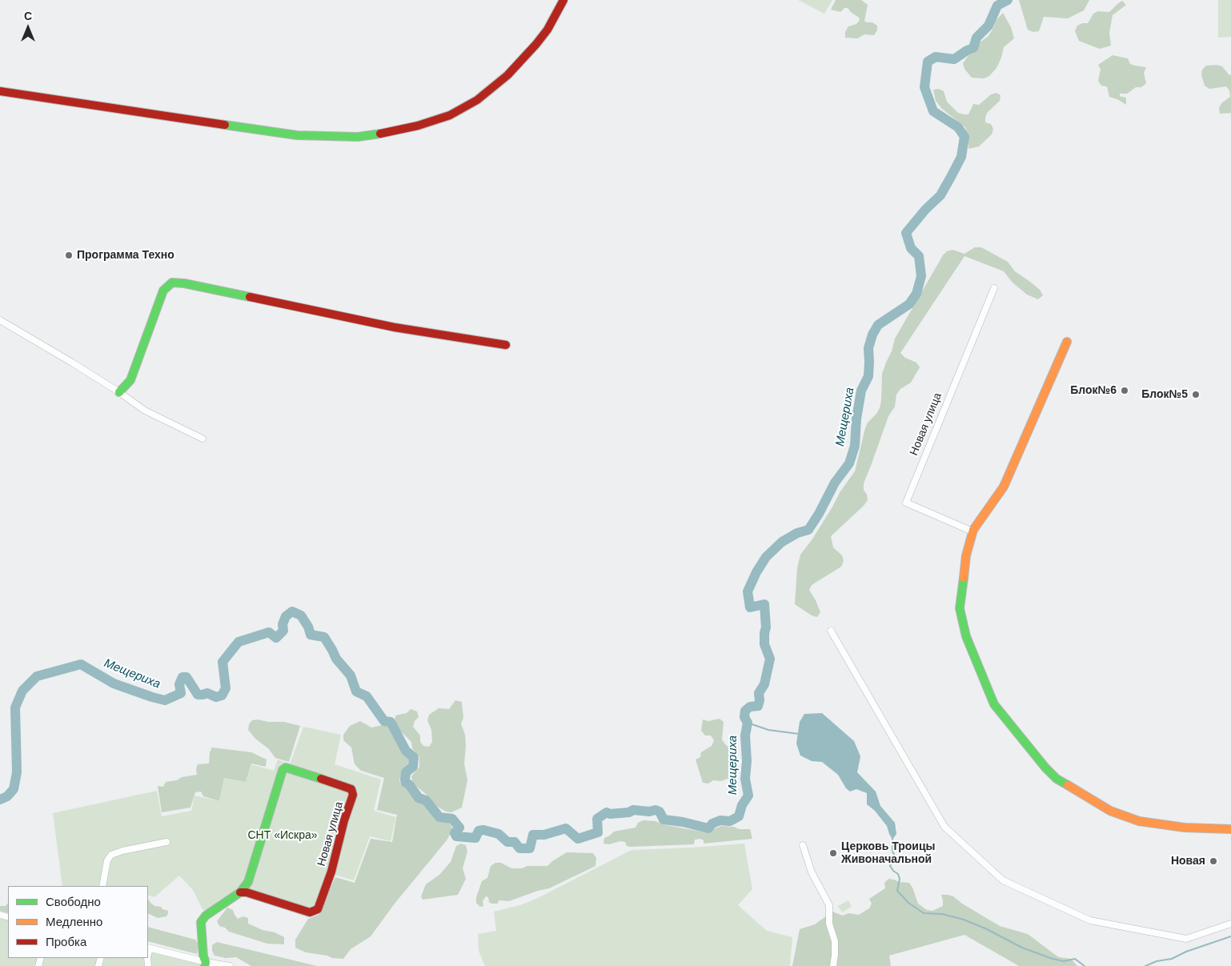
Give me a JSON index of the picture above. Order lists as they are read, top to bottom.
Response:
{
  "streets": {
    "street": ["Новая улица"]
  },
  "water": ["Мещериха"],
  "parks": ["СНТ «Искра»"],
  "places": [
    "Программа Техно",
    "Блок№6",
    "Блок№5",
    "Церковь Троицы Живоначальной",
    "Новая"
  ],
  "legend": ["Свободно", "Медленно", "Пробка"],
  "north": "top"
}
